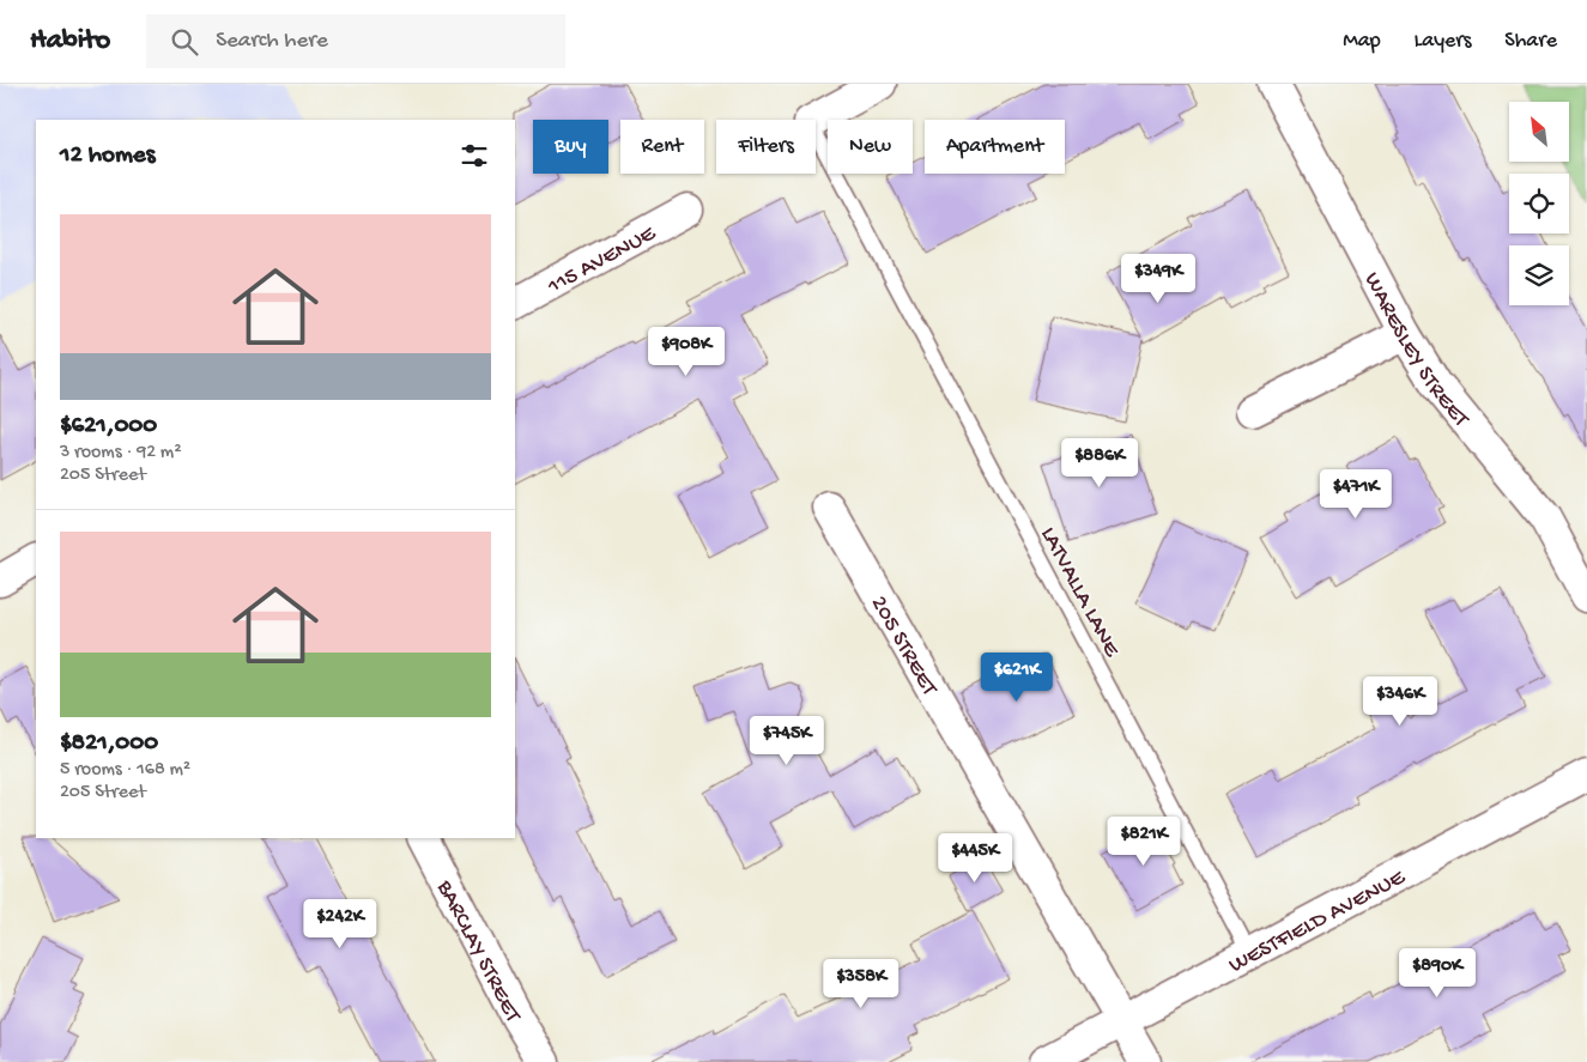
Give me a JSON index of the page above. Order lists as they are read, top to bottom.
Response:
{
  "streets": {
    "street": [
      "115 AVENUE",
      "WARESLEY STREET",
      "205 STREET",
      "WESTFIELD AVENUE",
      "BARCLAY STREET"
    ],
    "lane": ["LATVALLA LANE"]
  },
  "crossings": [
    ["LATVALLA LANE", "WESTFIELD AVENUE"],
    ["205 STREET", "WESTFIELD AVENUE"]
  ],
  "north": "top left",
  "page": {
    "header": "Habito",
    "search": "Search here",
    "nav": ["Map", "Layers", "Share"],
    "chip": [
      "Buy",
      "Rent",
      "Filters",
      "New",
      "Apartment"
    ],
    "heading": "12 homes",
    "list": [
      {
        "name": "$621,000",
        "note": "3 rooms · 92 m² · 205 Street"
      },
      {
        "name": "$821,000",
        "note": "5 rooms · 168 m² · 205 Street"
      }
    ],
    "price": [
      "$349K",
      "$908K",
      "$886K",
      "$471K",
      "$621K",
      "$346K",
      "$745K",
      "$821K",
      "$445K",
      "$242K",
      "$890K",
      "$358K"
    ]
  }
}
